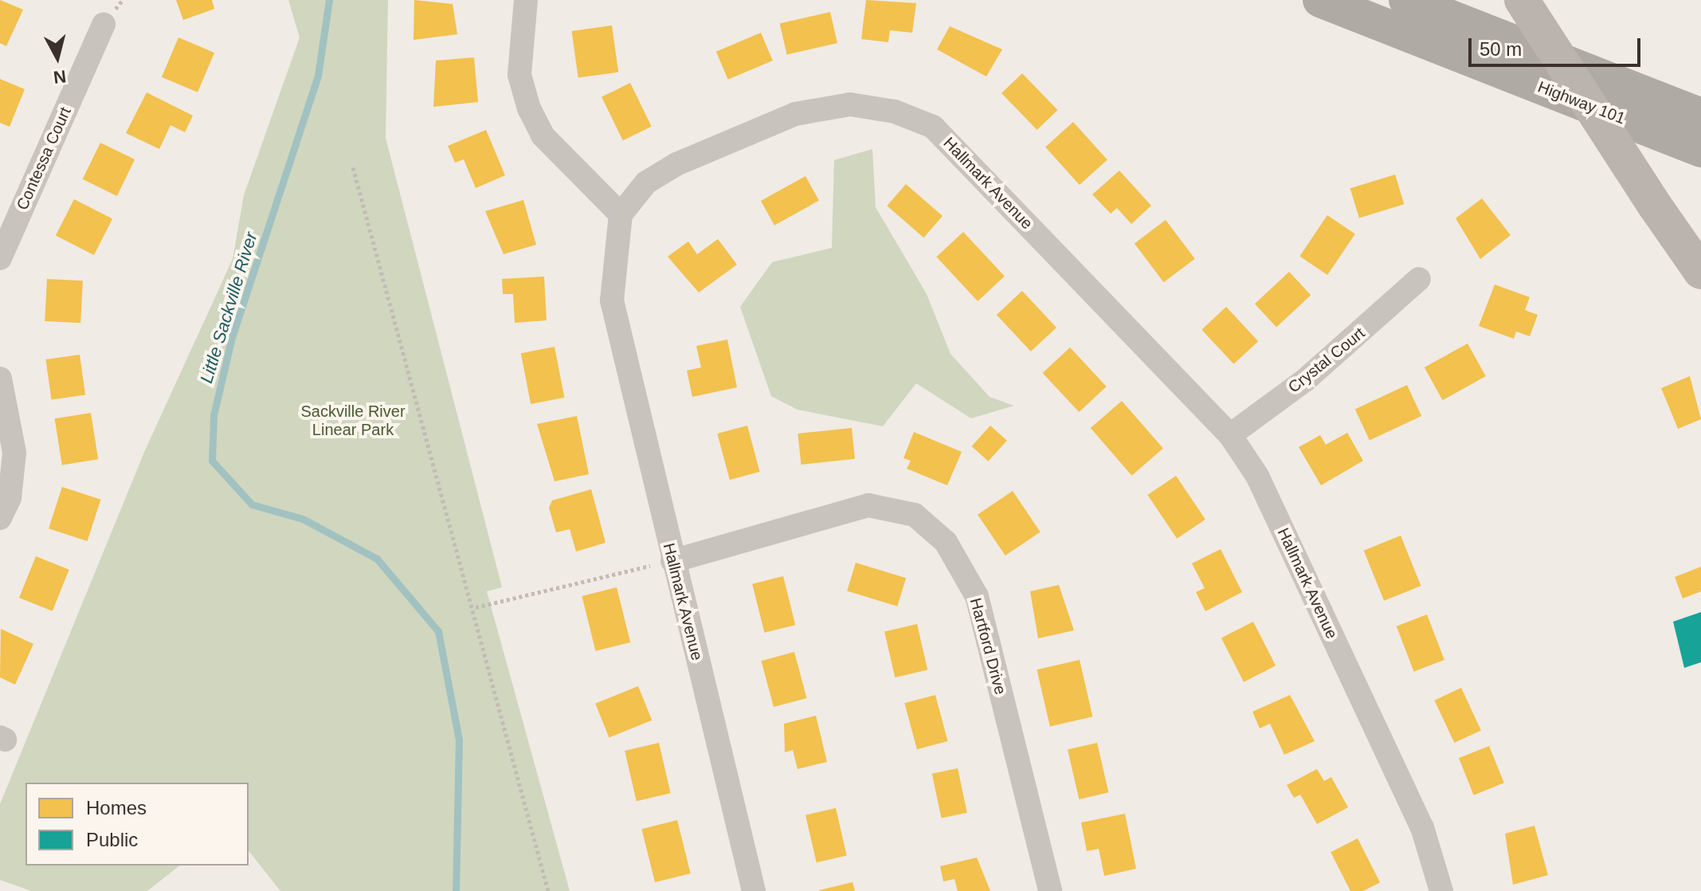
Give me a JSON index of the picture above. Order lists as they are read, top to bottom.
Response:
{
  "streets": {
    "highway": ["Highway 101"],
    "street": [
      "Contessa Court",
      "Hallmark Avenue",
      "Crystal Court",
      "Hartford Drive"
    ]
  },
  "crossings": [
    ["Hallmark Avenue", "Crystal Court"],
    ["Hallmark Avenue", "Hartford Drive"]
  ],
  "water": ["Little Sackville River"],
  "parks": ["Sackville River Linear Park"],
  "legend": ["Homes", "Public"],
  "scale_bar": "50 m",
  "north": "bottom"
}
